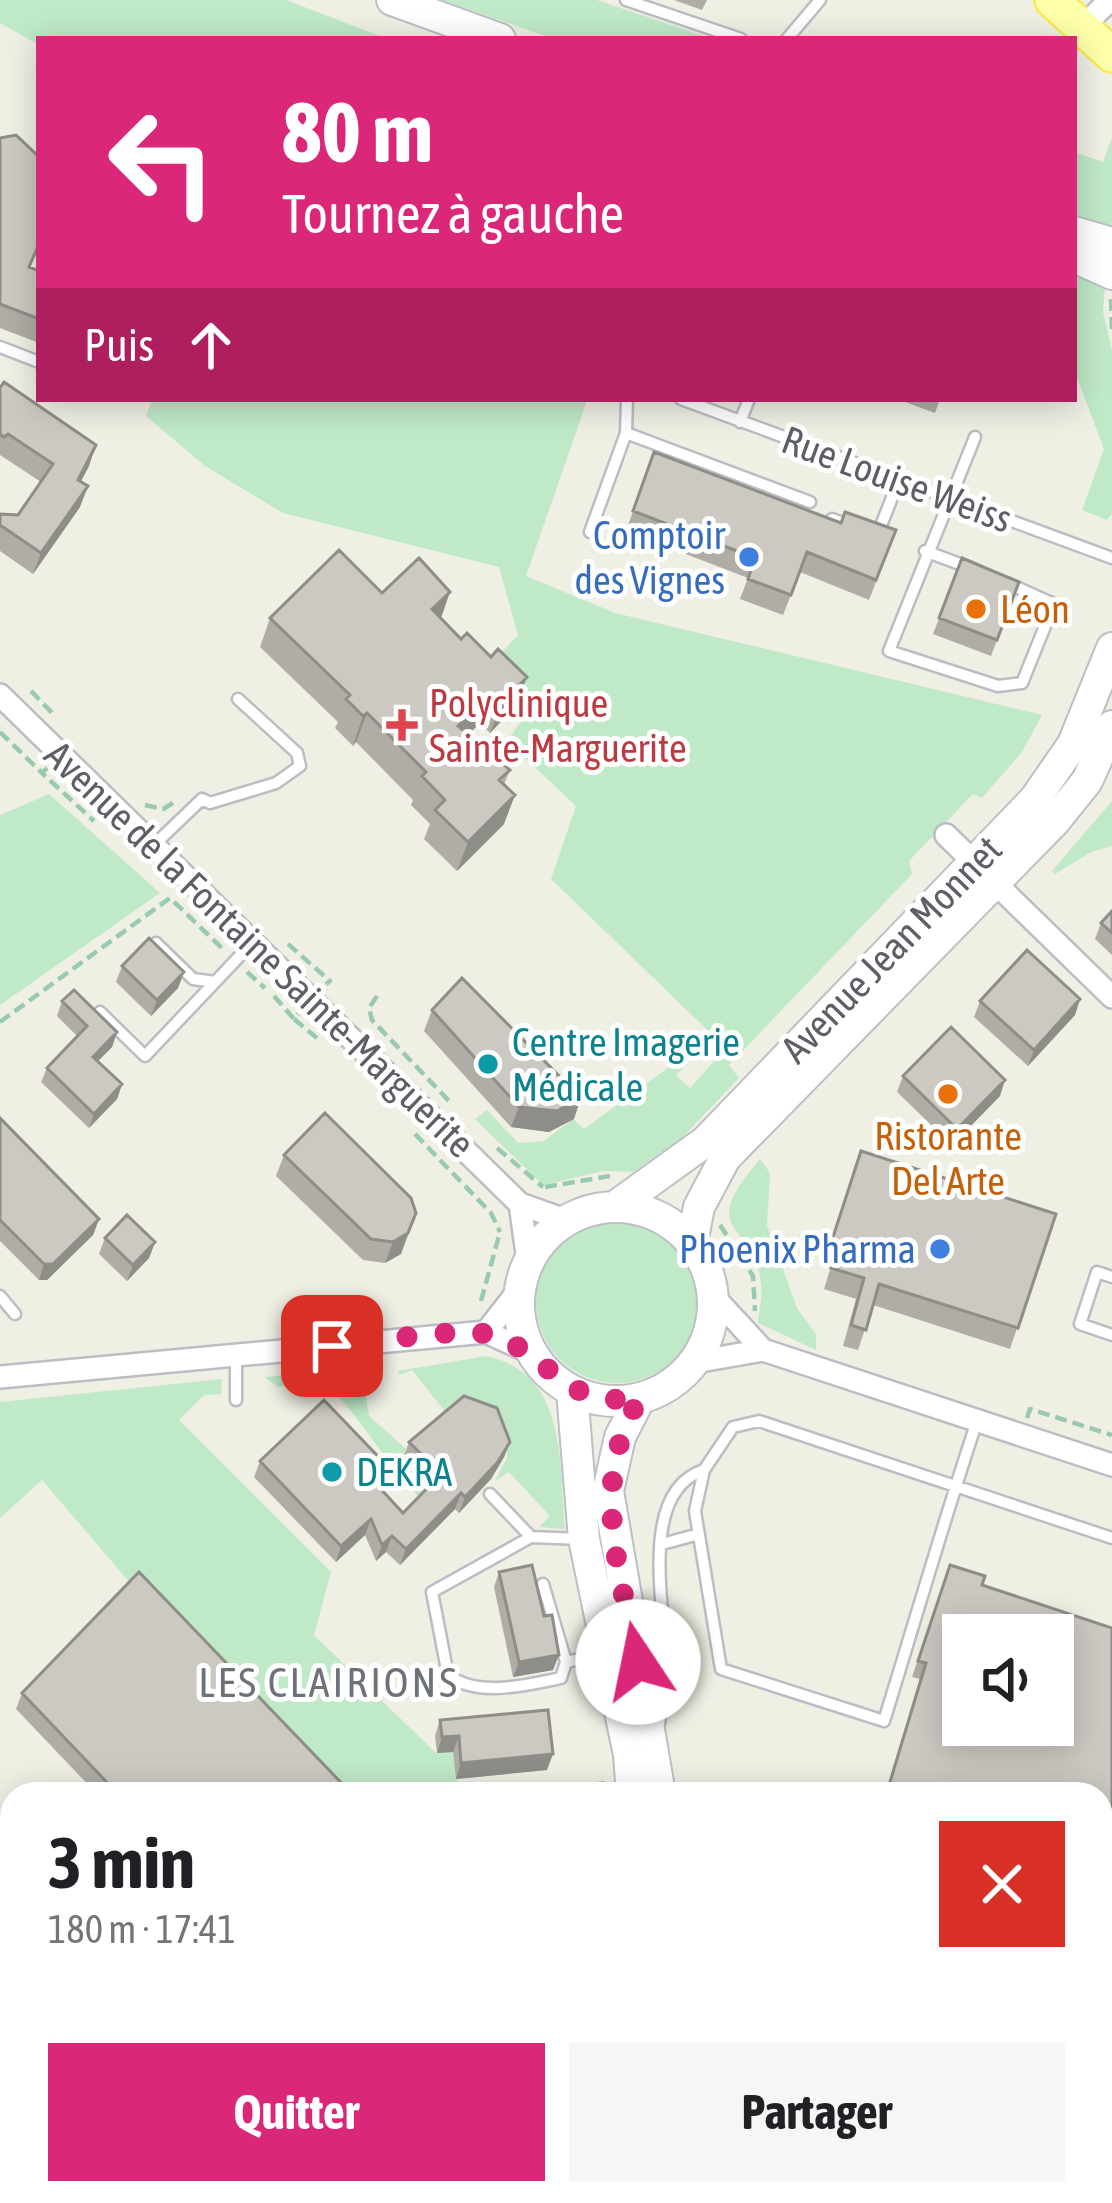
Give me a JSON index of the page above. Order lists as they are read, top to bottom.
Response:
{
  "streets": {
    "street": ["Avenue de la Fontaine Sainte-Marguerite", "Avenue Jean Monnet"],
    "lane": ["Rue Louise Weiss"]
  },
  "crossings": [
    ["Avenue de la Fontaine Sainte-Marguerite", "Avenue Jean Monnet"]
  ],
  "districts": ["LES CLAIRIONS"],
  "places": {
    "other": [
      "Comptoir des Vignes",
      "Léon",
      "Centre Imagerie Médicale",
      "Ristorante Del Arte",
      "Phoenix Pharma",
      "DEKRA"
    ],
    "health": ["Polyclinique Sainte-Marguerite"]
  },
  "page": {
    "turn": ["80 m", "Tournez à gauche"],
    "then": "Puis",
    "heading": ["3 min", "180 m · 17:41"],
    "buttons": ["Quitter", "Partager"]
  }
}
